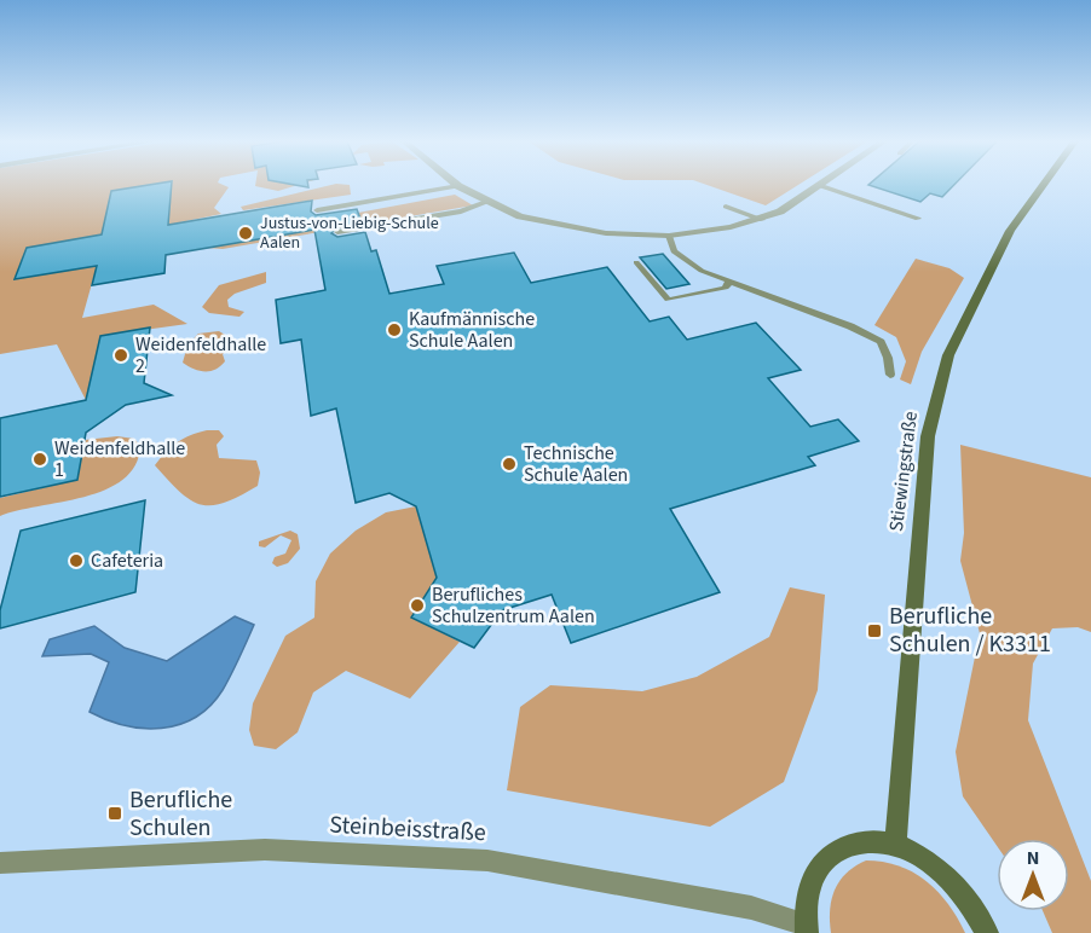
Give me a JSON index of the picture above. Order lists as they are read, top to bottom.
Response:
{
  "streets": {
    "main road": ["Stiewingstraße"],
    "street": ["Steinbeisstraße"]
  },
  "places": {
    "other": [
      "Justus-von-Liebig-Schule Aalen",
      "Kaufmännische Schule Aalen",
      "Weidenfeldhalle 2",
      "Weidenfeldhalle 1",
      "Technische Schule Aalen",
      "Cafeteria",
      "Berufliches Schulzentrum Aalen"
    ],
    "transit": ["Berufliche Schulen / K3311", "Berufliche Schulen"]
  },
  "north": "top"
}
